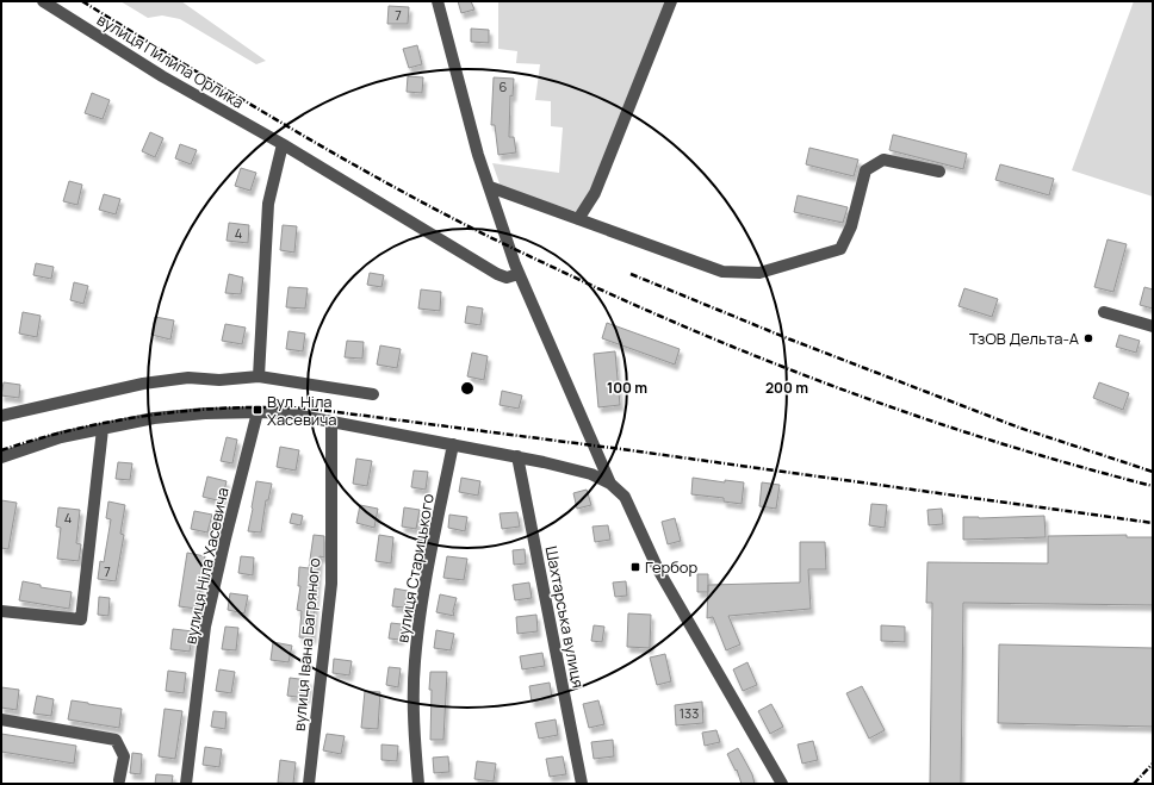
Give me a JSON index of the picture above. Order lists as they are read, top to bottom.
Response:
{
  "streets": {
    "street": [
      "вулиця Пилипа Орлика",
      "вулиця Ніла Хасевича",
      "вулиця Старицького",
      "Шахтарська вулиця",
      "вулиця Івана Багряного"
    ]
  },
  "places": {
    "other": ["ТзОВ Дельта-А"],
    "transit": ["Вул. Ніла Хасевича", "Гербор"]
  },
  "house_numbers": [
    "7",
    "6",
    "4",
    "4",
    "7",
    "133"
  ],
  "rings": ["100 m", "200 m"]
}
